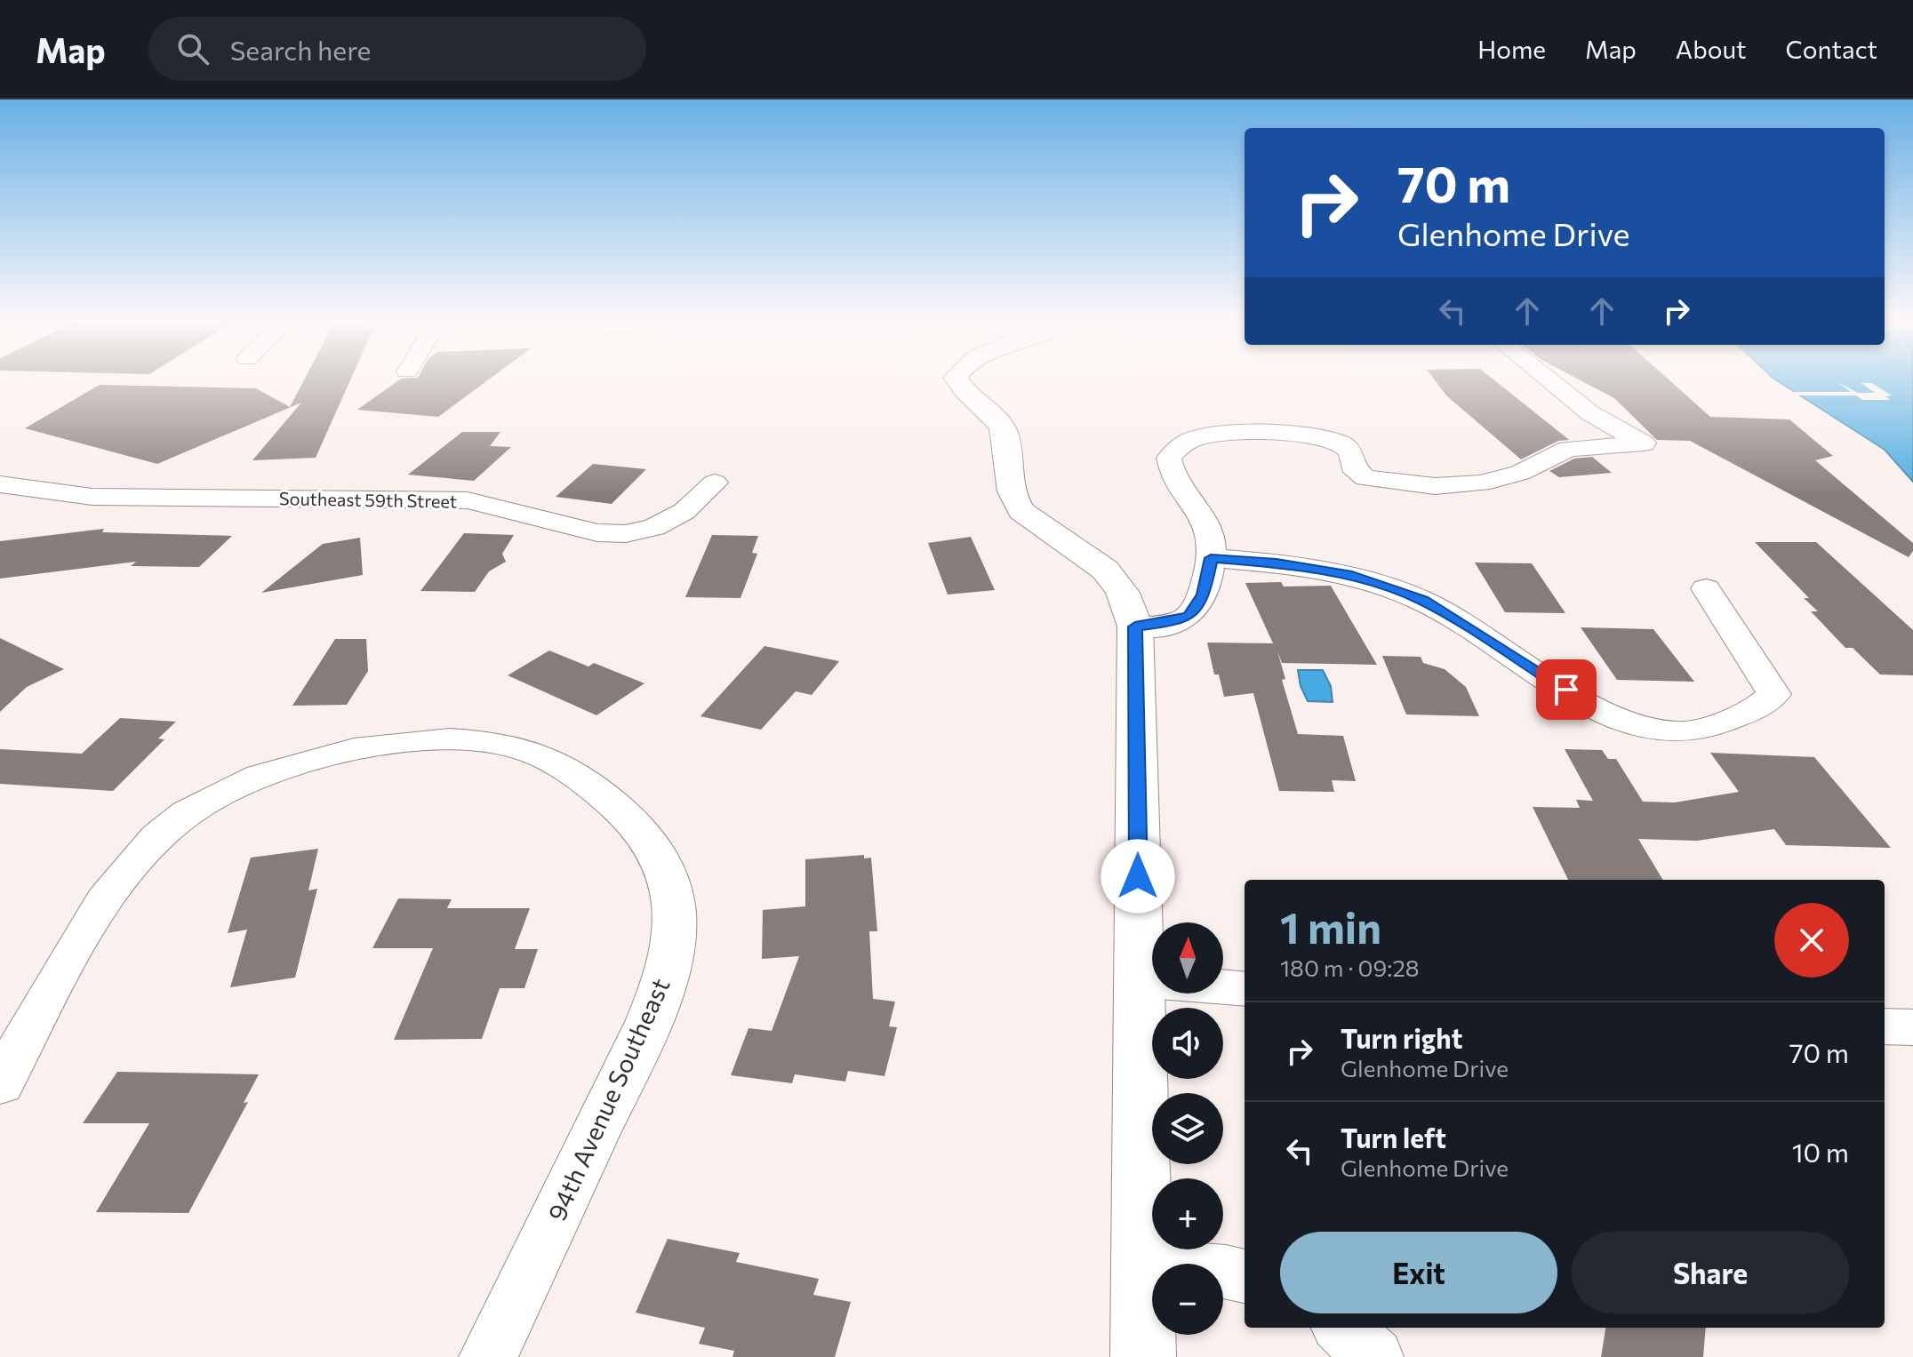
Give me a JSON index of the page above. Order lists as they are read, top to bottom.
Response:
{
  "streets": {
    "street": ["Southeast 59th Street", "94th Avenue Southeast"]
  },
  "north": "top",
  "page": {
    "header": "Map",
    "search": "Search here",
    "nav": [
      "Home",
      "Map",
      "About",
      "Contact"
    ],
    "turn": ["70 m", "Glenhome Drive"],
    "heading": ["1 min", "180 m · 09:28"],
    "map_buttons": ["+", "−"],
    "list": [
      {
        "name": "Turn right",
        "note": "Glenhome Drive",
        "value": "70 m"
      },
      {
        "name": "Turn left",
        "note": "Glenhome Drive",
        "value": "10 m"
      }
    ],
    "buttons": ["Exit", "Share"]
  }
}
